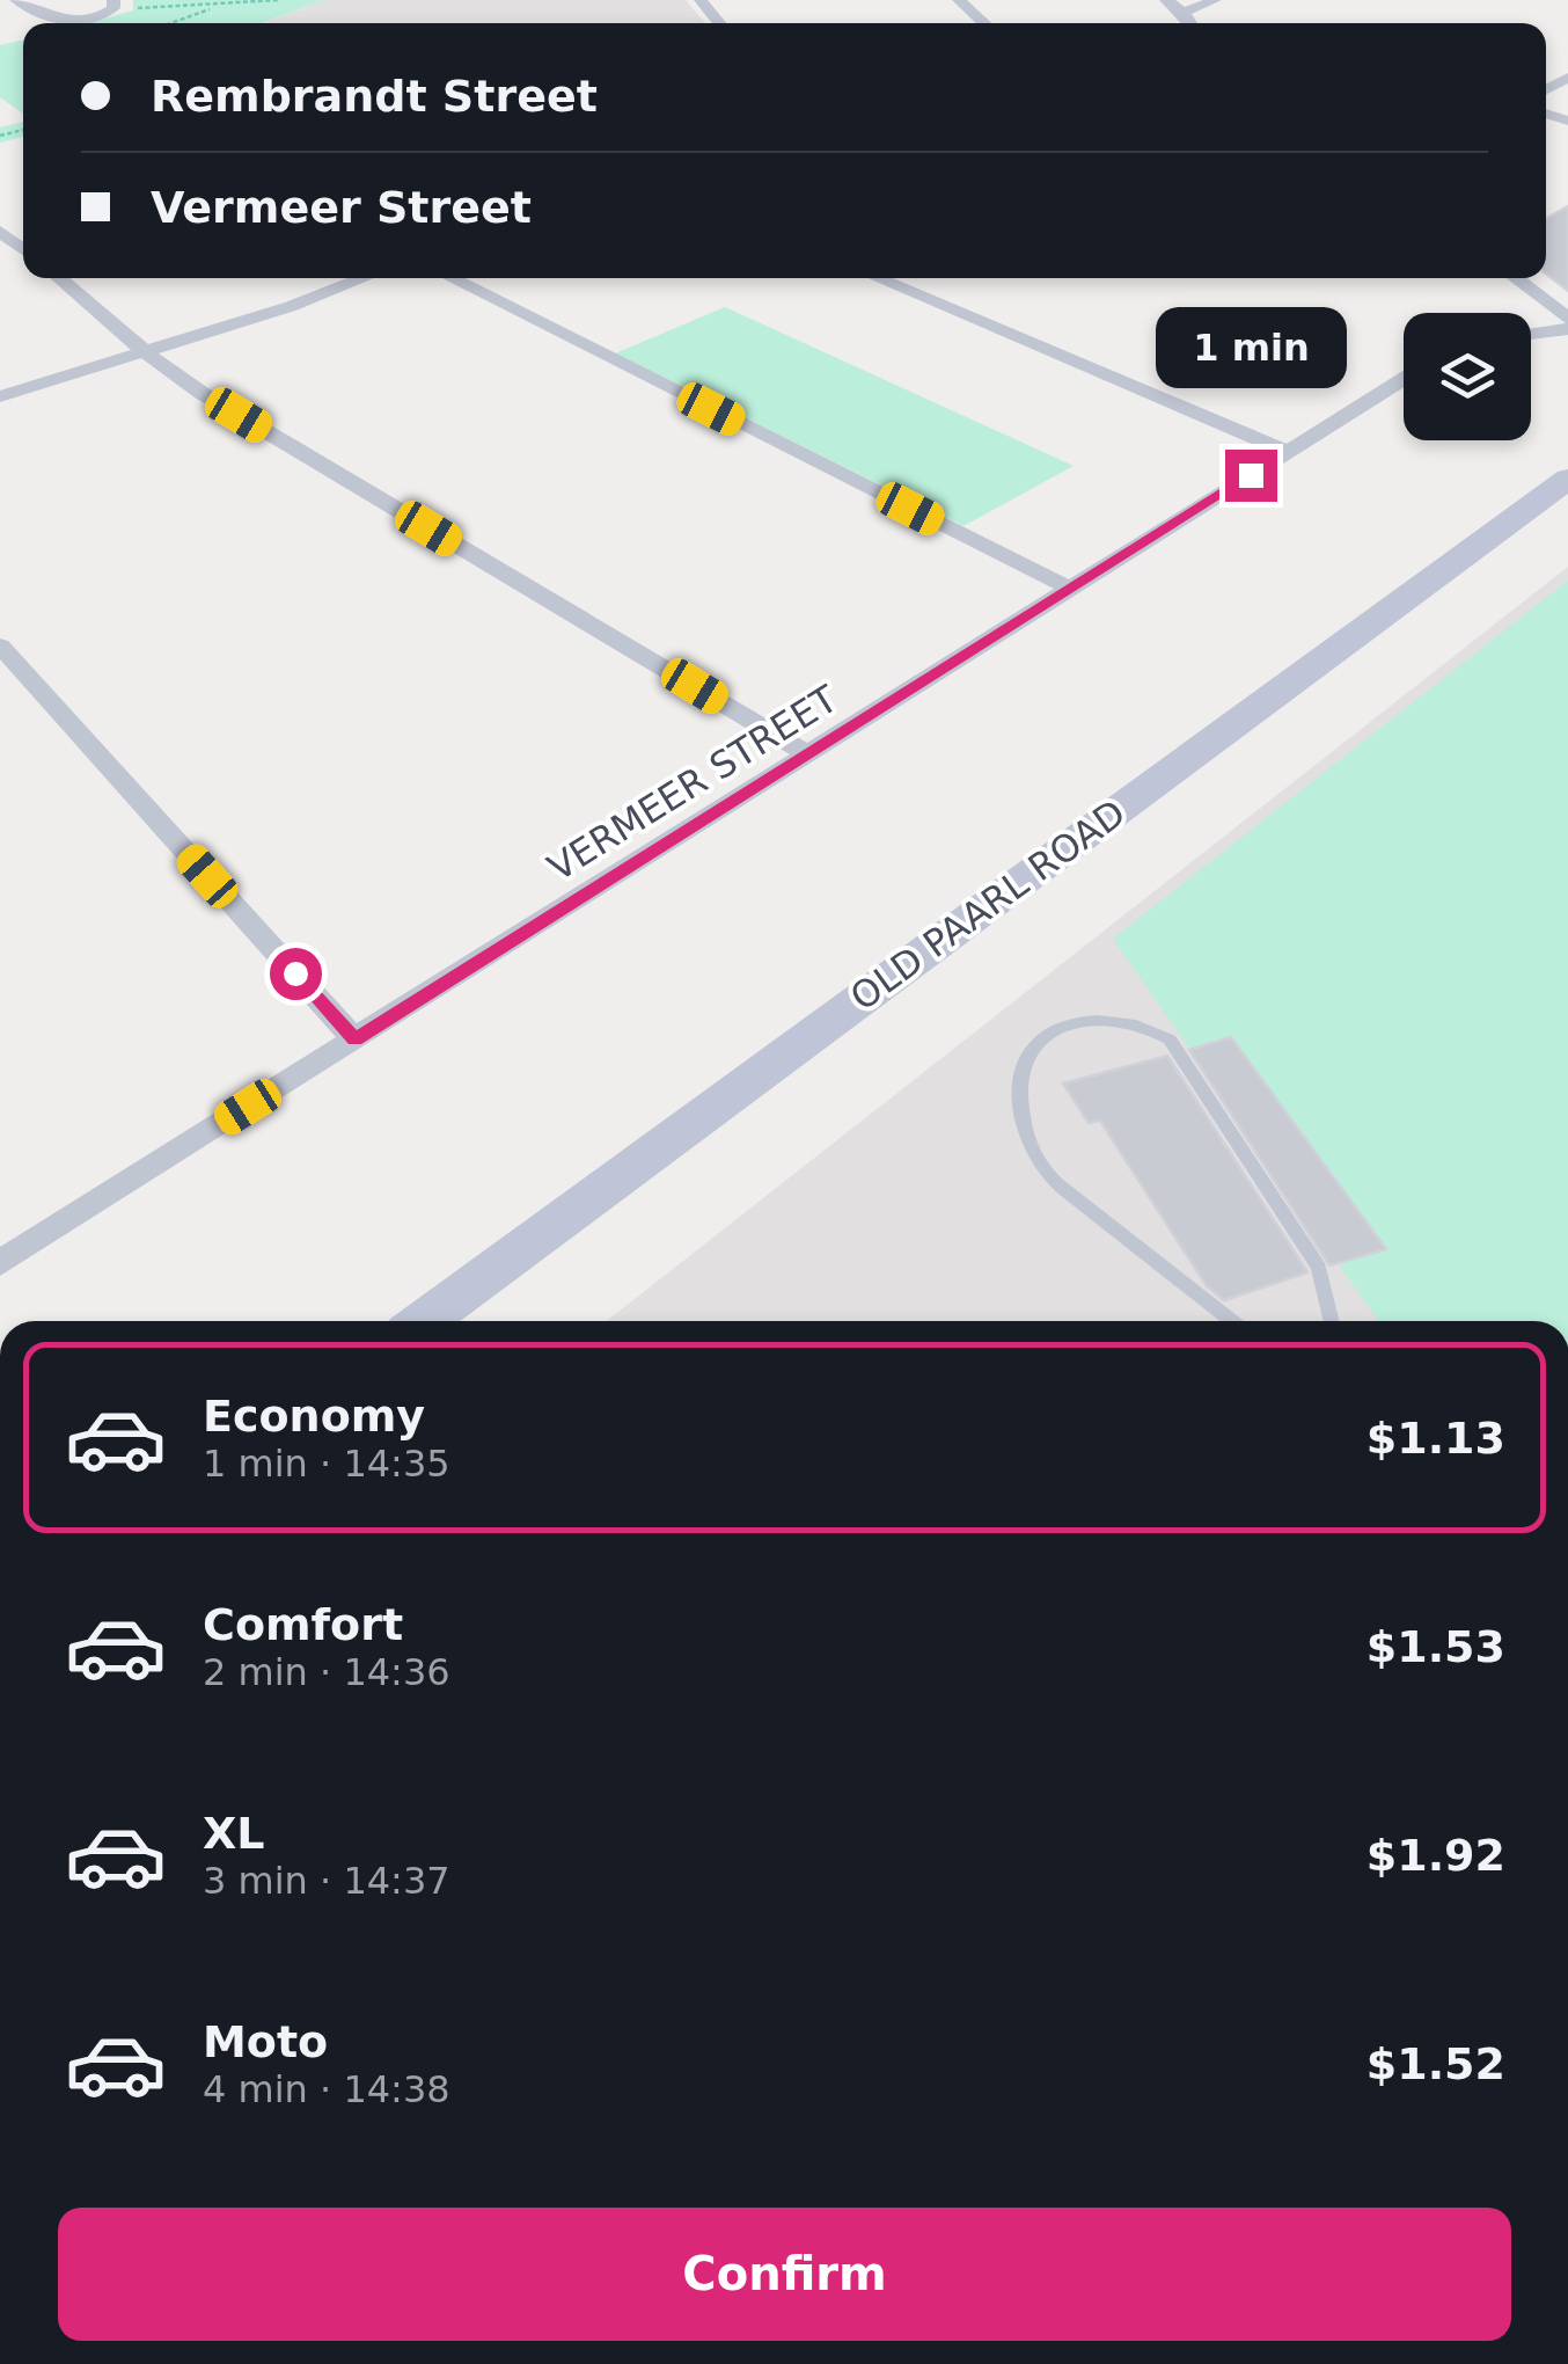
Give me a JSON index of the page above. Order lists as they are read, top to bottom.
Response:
{
  "streets": {
    "main road": ["OLD PAARL ROAD"],
    "street": ["VERMEER STREET"]
  },
  "page": {
    "banner": ["Rembrandt Street", "Vermeer Street"],
    "bubble": "1 min",
    "list": [
      {
        "name": "Economy",
        "note": "1 min · 14:35",
        "value": "$1.13"
      },
      {
        "name": "Comfort",
        "note": "2 min · 14:36",
        "value": "$1.53"
      },
      {
        "name": "XL",
        "note": "3 min · 14:37",
        "value": "$1.92"
      },
      {
        "name": "Moto",
        "note": "4 min · 14:38",
        "value": "$1.52"
      }
    ],
    "buttons": "Confirm"
  }
}
